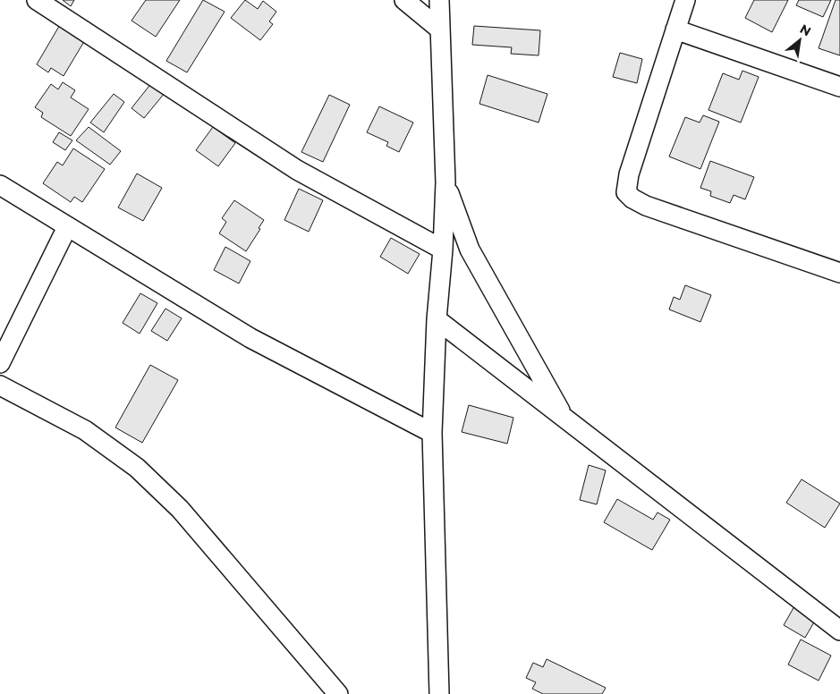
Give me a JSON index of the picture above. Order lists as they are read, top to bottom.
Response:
{
  "north": "top right"
}
